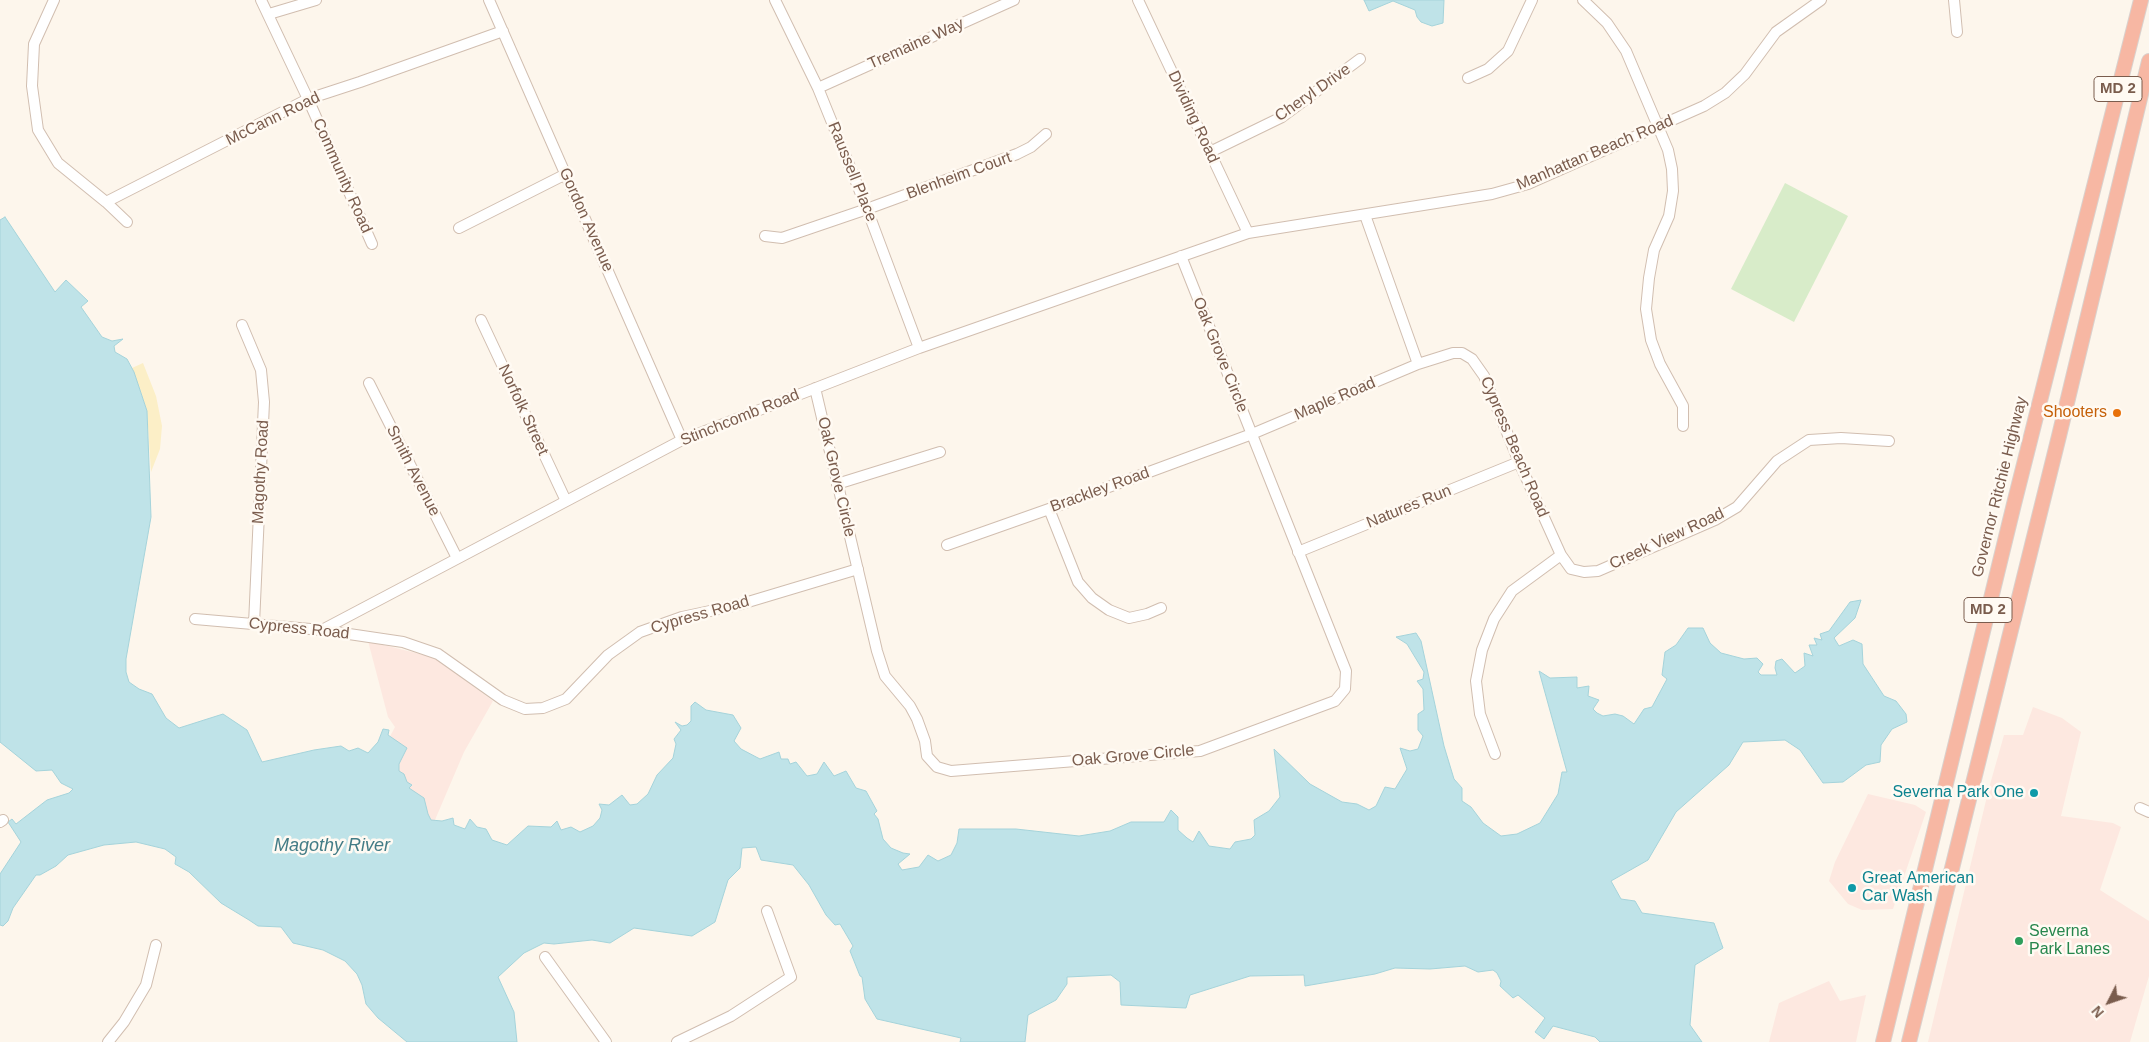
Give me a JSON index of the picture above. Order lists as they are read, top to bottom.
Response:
{
  "streets": {
    "highway": ["MD 2", "Governor Ritchie Highway"],
    "street": [
      "Tremaine Way",
      "Cheryl Drive",
      "Dividing Road",
      "McCann Road",
      "Manhattan Beach Road",
      "Raussell Place",
      "Community Road",
      "Blenheim Court",
      "Gordon Avenue",
      "Oak Grove Circle",
      "Maple Road",
      "Norfolk Street",
      "Stinchcomb Road",
      "Cypress Beach Road",
      "Smith Avenue",
      "Magothy Road",
      "Brackley Road",
      "Natures Run",
      "Creek View Road",
      "Cypress Road"
    ]
  },
  "crossings": [
    ["Tremaine Way", "Raussell Place"],
    ["Cheryl Drive", "Dividing Road"],
    ["Dividing Road", "Manhattan Beach Road"],
    ["McCann Road", "Community Road"],
    ["McCann Road", "Gordon Avenue"],
    ["Manhattan Beach Road", "Oak Grove Circle"],
    ["Manhattan Beach Road", "Stinchcomb Road"],
    ["Raussell Place", "Blenheim Court"],
    ["Raussell Place", "Stinchcomb Road"],
    ["Gordon Avenue", "Stinchcomb Road"],
    ["Oak Grove Circle", "Maple Road"],
    ["Oak Grove Circle", "Stinchcomb Road"],
    ["Oak Grove Circle", "Brackley Road"],
    ["Oak Grove Circle", "Natures Run"],
    ["Oak Grove Circle", "Cypress Road"],
    ["Maple Road", "Cypress Beach Road"],
    ["Maple Road", "Brackley Road"],
    ["Norfolk Street", "Stinchcomb Road"],
    ["Stinchcomb Road", "Smith Avenue"],
    ["Stinchcomb Road", "Cypress Road"],
    ["Cypress Beach Road", "Natures Run"],
    ["Cypress Beach Road", "Creek View Road"],
    ["Magothy Road", "Cypress Road"]
  ],
  "water": ["Magothy River"],
  "places": [
    "Shooters",
    "Severna Park One",
    "Great American Car Wash",
    "Severna Park Lanes"
  ],
  "north": "bottom left"
}
